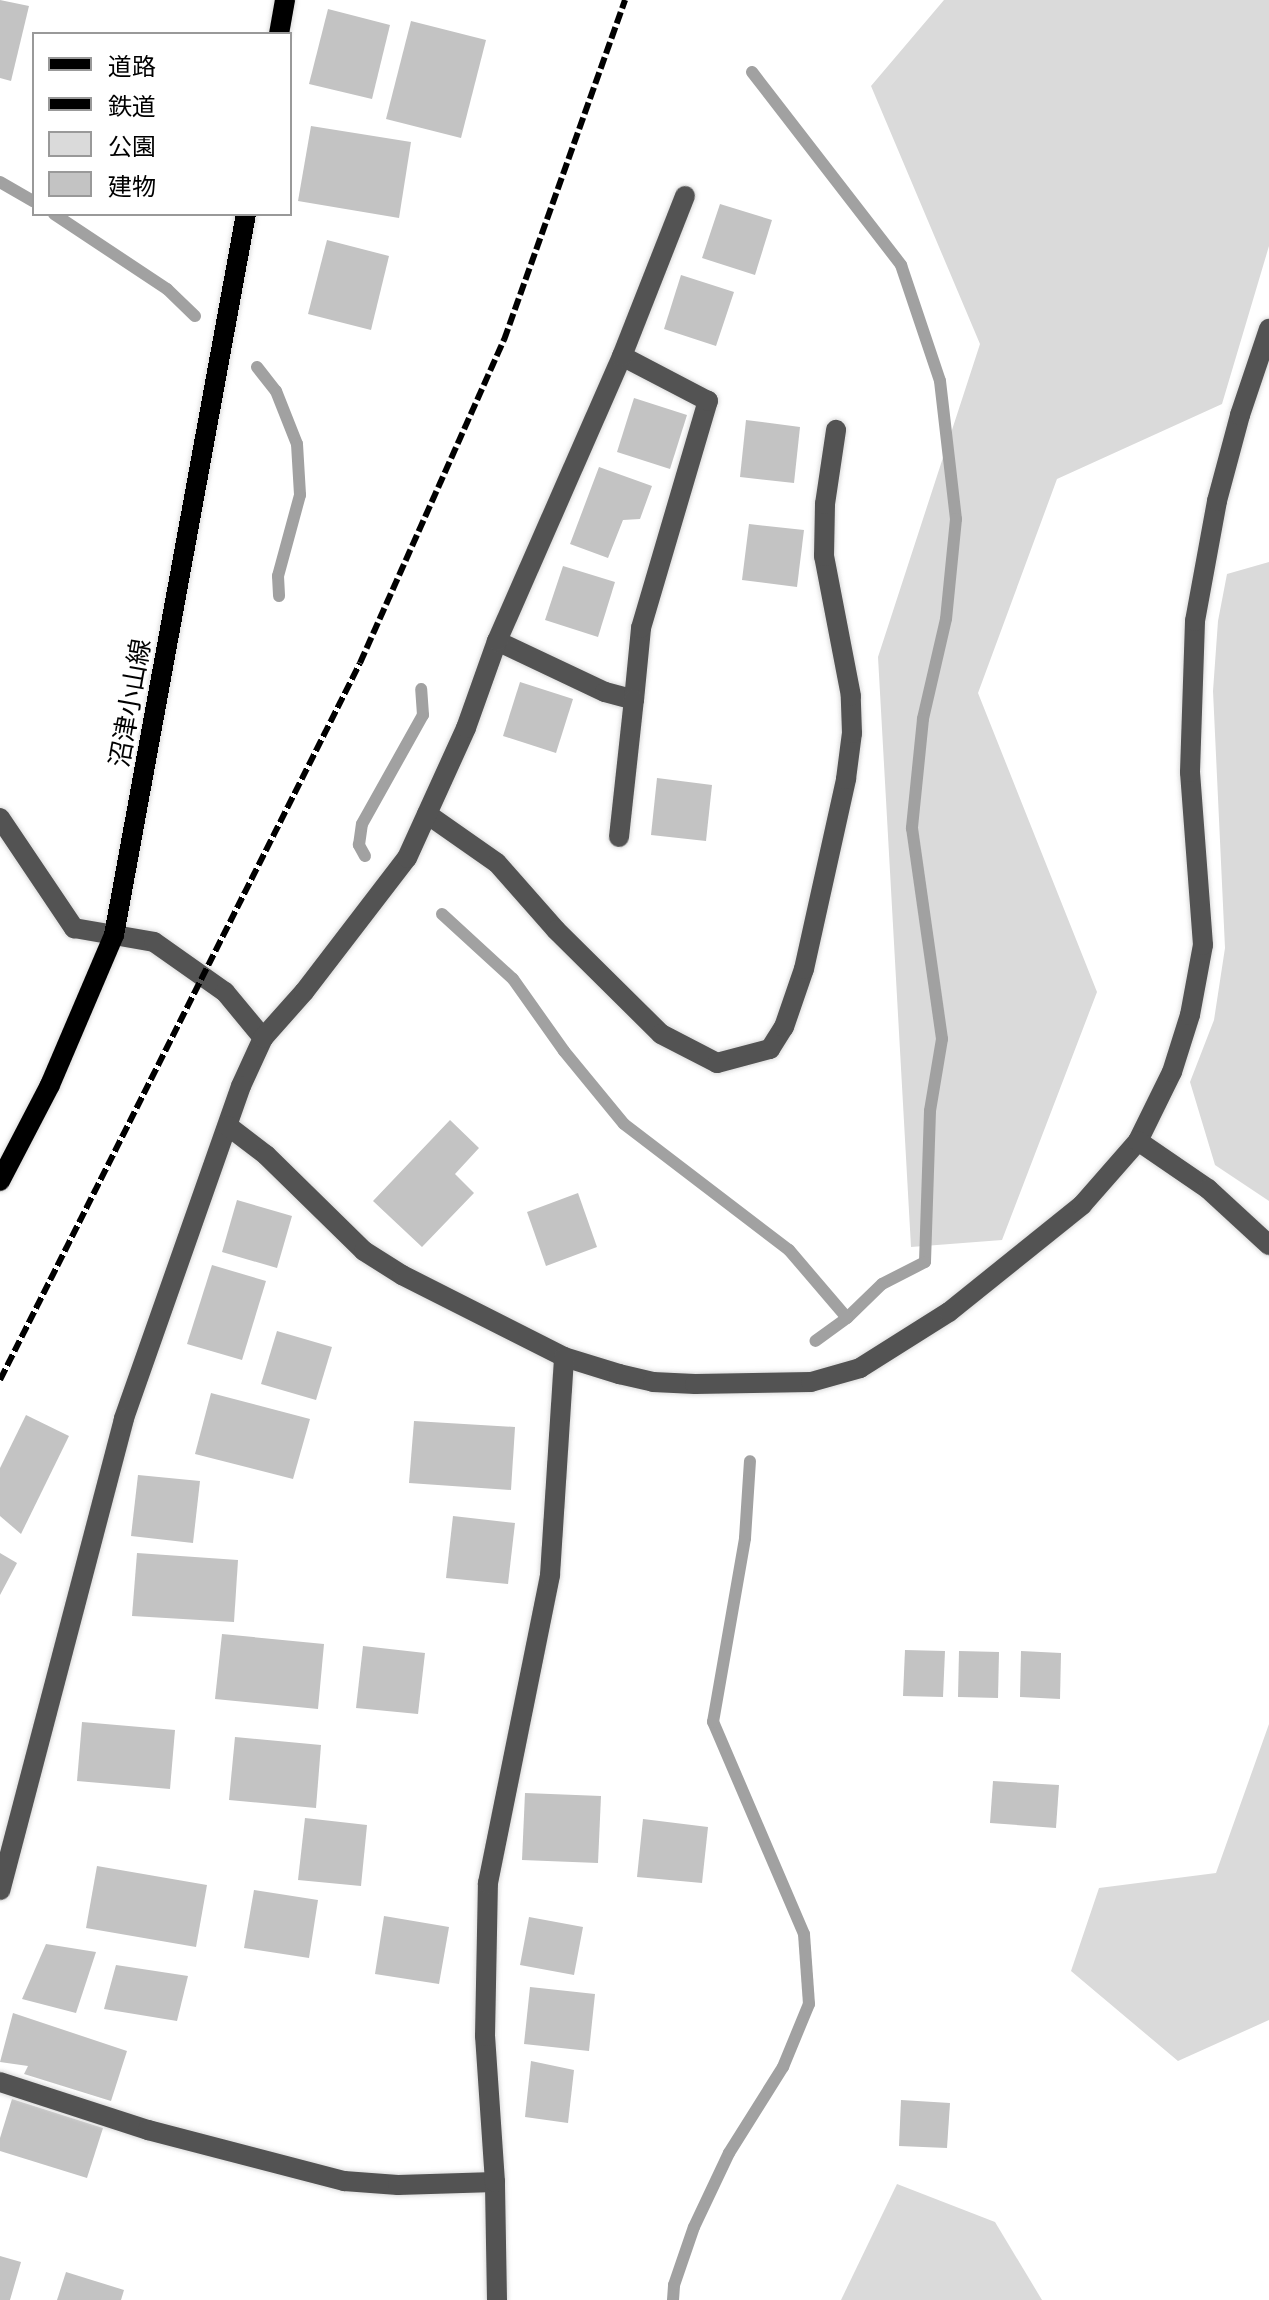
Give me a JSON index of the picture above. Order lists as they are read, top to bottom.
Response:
{
  "streets": {
    "main road": ["沼津小山線"]
  },
  "legend": [
    "道路",
    "鉄道",
    "公園",
    "建物"
  ]
}
